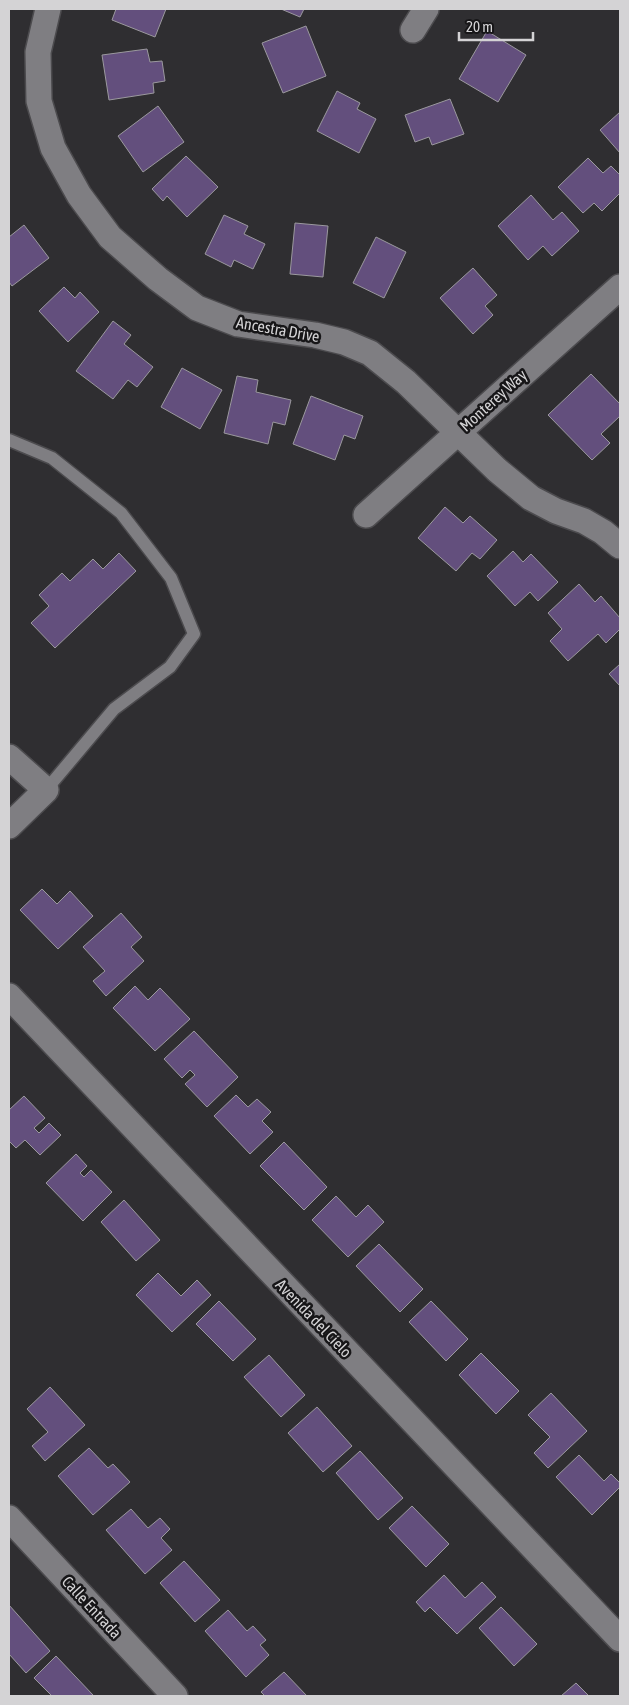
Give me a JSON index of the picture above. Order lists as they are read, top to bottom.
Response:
{
  "streets": {
    "street": [
      "Ancestra Drive",
      "Monterey Way",
      "Avenida del Cielo",
      "Calle Entrada"
    ]
  },
  "crossings": [
    ["Ancestra Drive", "Monterey Way"]
  ],
  "scale_bar": "20 m"
}
